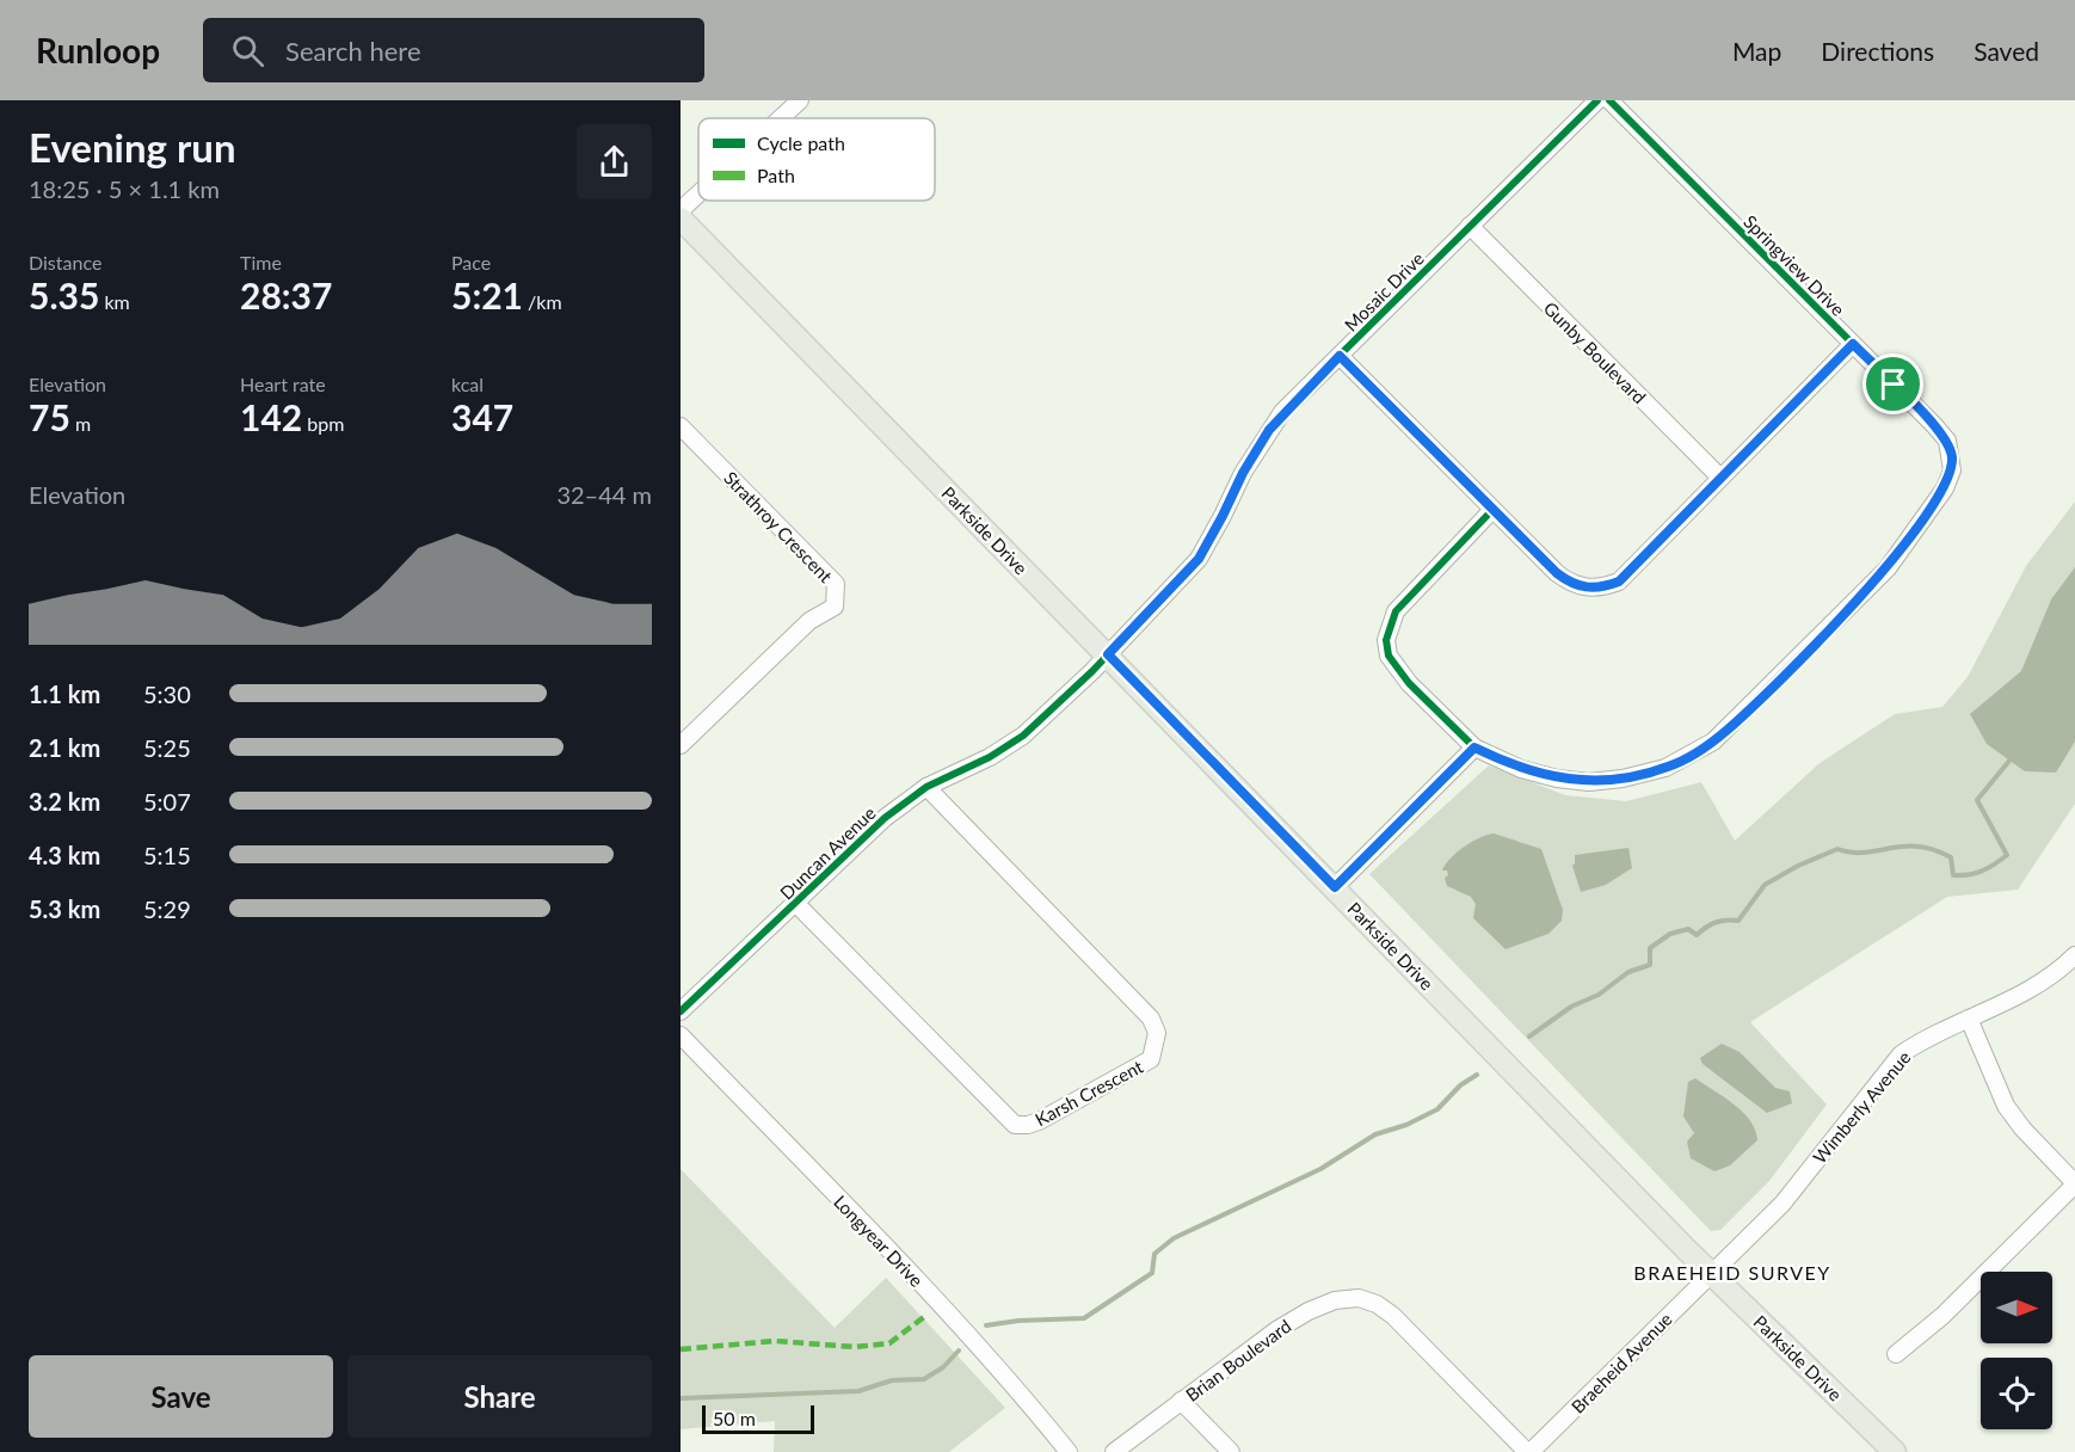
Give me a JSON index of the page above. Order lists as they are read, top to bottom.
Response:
{
  "streets": {
    "main road": ["Parkside Drive"],
    "street": [
      "Springview Drive",
      "Mosaic Drive",
      "Gunby Boulevard",
      "Strathroy Crescent",
      "Duncan Avenue",
      "Karsh Crescent",
      "Wimberly Avenue",
      "Longyear Drive",
      "Brian Boulevard",
      "Braeheid Avenue"
    ]
  },
  "crossings": [
    ["Mosaic Drive", "Gunby Boulevard"],
    ["Mosaic Drive", "Parkside Drive"],
    ["Mosaic Drive", "Duncan Avenue"],
    ["Parkside Drive", "Duncan Avenue"],
    ["Parkside Drive", "Wimberly Avenue"],
    ["Parkside Drive", "Braeheid Avenue"],
    ["Duncan Avenue", "Karsh Crescent"],
    ["Wimberly Avenue", "Braeheid Avenue"],
    ["Brian Boulevard", "Braeheid Avenue"]
  ],
  "districts": ["BRAEHEID SURVEY"],
  "legend": ["Cycle path", "Path"],
  "scale_bar": "50 m",
  "north": "right",
  "page": {
    "header": "Runloop",
    "search": "Search here",
    "nav": ["Map", "Directions", "Saved"],
    "heading": ["Evening run", "18:25 · 5 × 1.1 km"],
    "stats": [
      ["Distance", "5.35 km"],
      ["Time", "28:37"],
      ["Pace", "5:21 /km"],
      ["Elevation", "75 m"],
      ["Heart rate", "142 bpm"],
      ["kcal", "347"]
    ],
    "chart": ["Elevation", "32–44 m"],
    "list": [
      {
        "name": "1.1 km",
        "note": "5:30"
      },
      {
        "name": "2.1 km",
        "note": "5:25"
      },
      {
        "name": "3.2 km",
        "note": "5:07"
      },
      {
        "name": "4.3 km",
        "note": "5:15"
      },
      {
        "name": "5.3 km",
        "note": "5:29"
      }
    ],
    "buttons": ["Save", "Share"],
    "scale": "50 m"
  }
}
